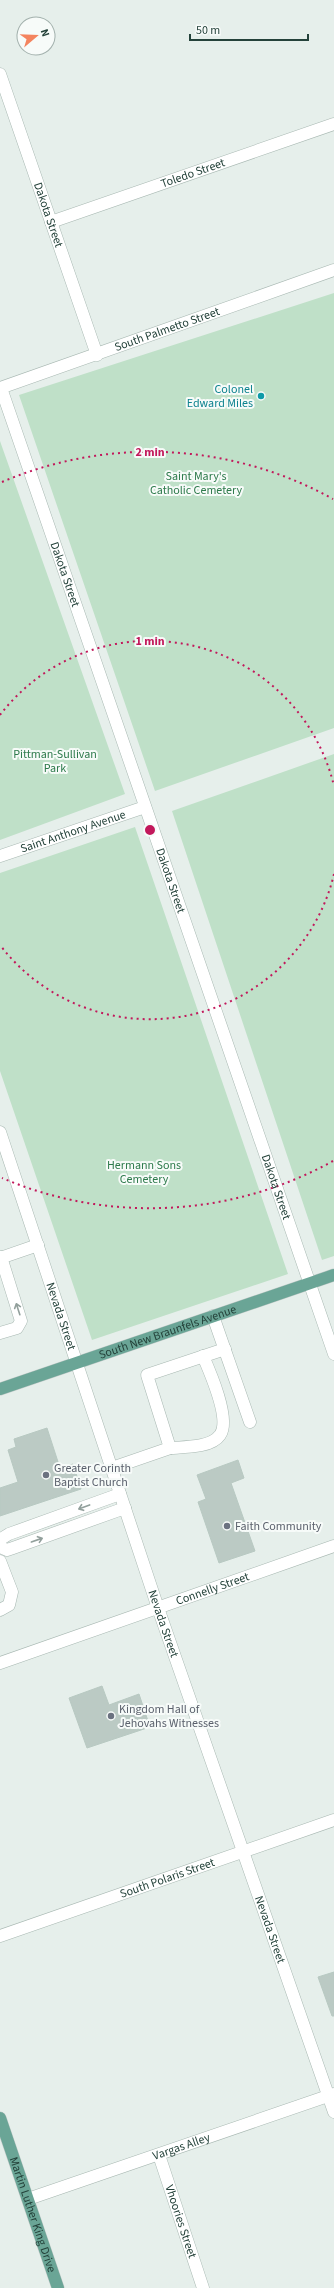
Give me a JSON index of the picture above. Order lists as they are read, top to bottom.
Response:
{
  "streets": {
    "main road": ["South New Braunfels Avenue", "Martin Luther King Drive"],
    "street": [
      "Toledo Street",
      "Dakota Street",
      "South Palmetto Street",
      "Saint Anthony Avenue",
      "Nevada Street",
      "Connelly Street",
      "South Polaris Street",
      "Vargas Alley",
      "Vhoories Street"
    ]
  },
  "crossings": [
    ["Toledo Street", "Dakota Street"],
    ["Dakota Street", "South Palmetto Street"],
    ["Dakota Street", "Saint Anthony Avenue"],
    ["Dakota Street", "South New Braunfels Avenue"],
    ["Nevada Street", "South New Braunfels Avenue"],
    ["Nevada Street", "Connelly Street"],
    ["Nevada Street", "South Polaris Street"],
    ["Nevada Street", "Vargas Alley"],
    ["Vargas Alley", "Martin Luther King Drive"],
    ["Vargas Alley", "Vhoories Street"]
  ],
  "parks": ["Saint Mary's Catholic Cemetery", "Pittman-Sullivan Park", "Hermann Sons Cemetery"],
  "places": [
    "Colonel Edward Miles",
    "Greater Corinth Baptist Church",
    "Faith Community",
    "Kingdom Hall of Jehovahs Witnesses"
  ],
  "scale_bar": "50 m",
  "north": "right",
  "rings": ["2 min", "1 min"]
}
